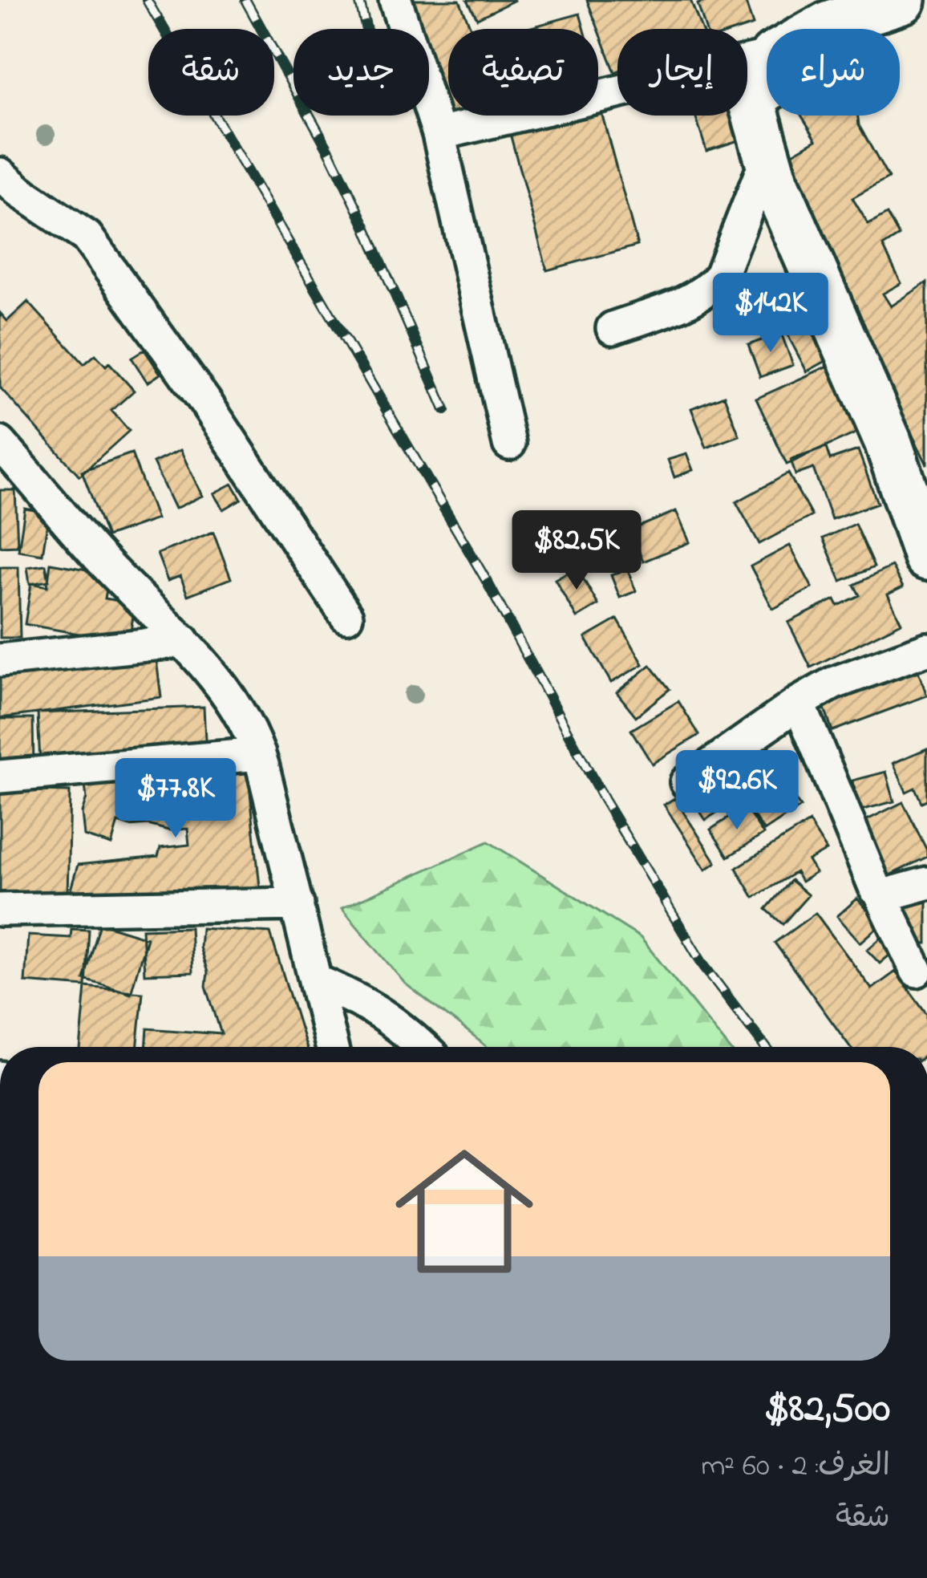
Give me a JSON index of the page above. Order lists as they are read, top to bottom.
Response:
{
  "page": {
    "chip": [
      "شراء",
      "إيجار",
      "تصفية",
      "جديد",
      "شقة"
    ],
    "price": [
      "$142K",
      "$82.5K",
      "$92.6K",
      "$77.8K"
    ],
    "list": [
      {
        "name": "$82,500",
        "note": "الغرف: 2 · 60 m² · شقة"
      }
    ]
  }
}
